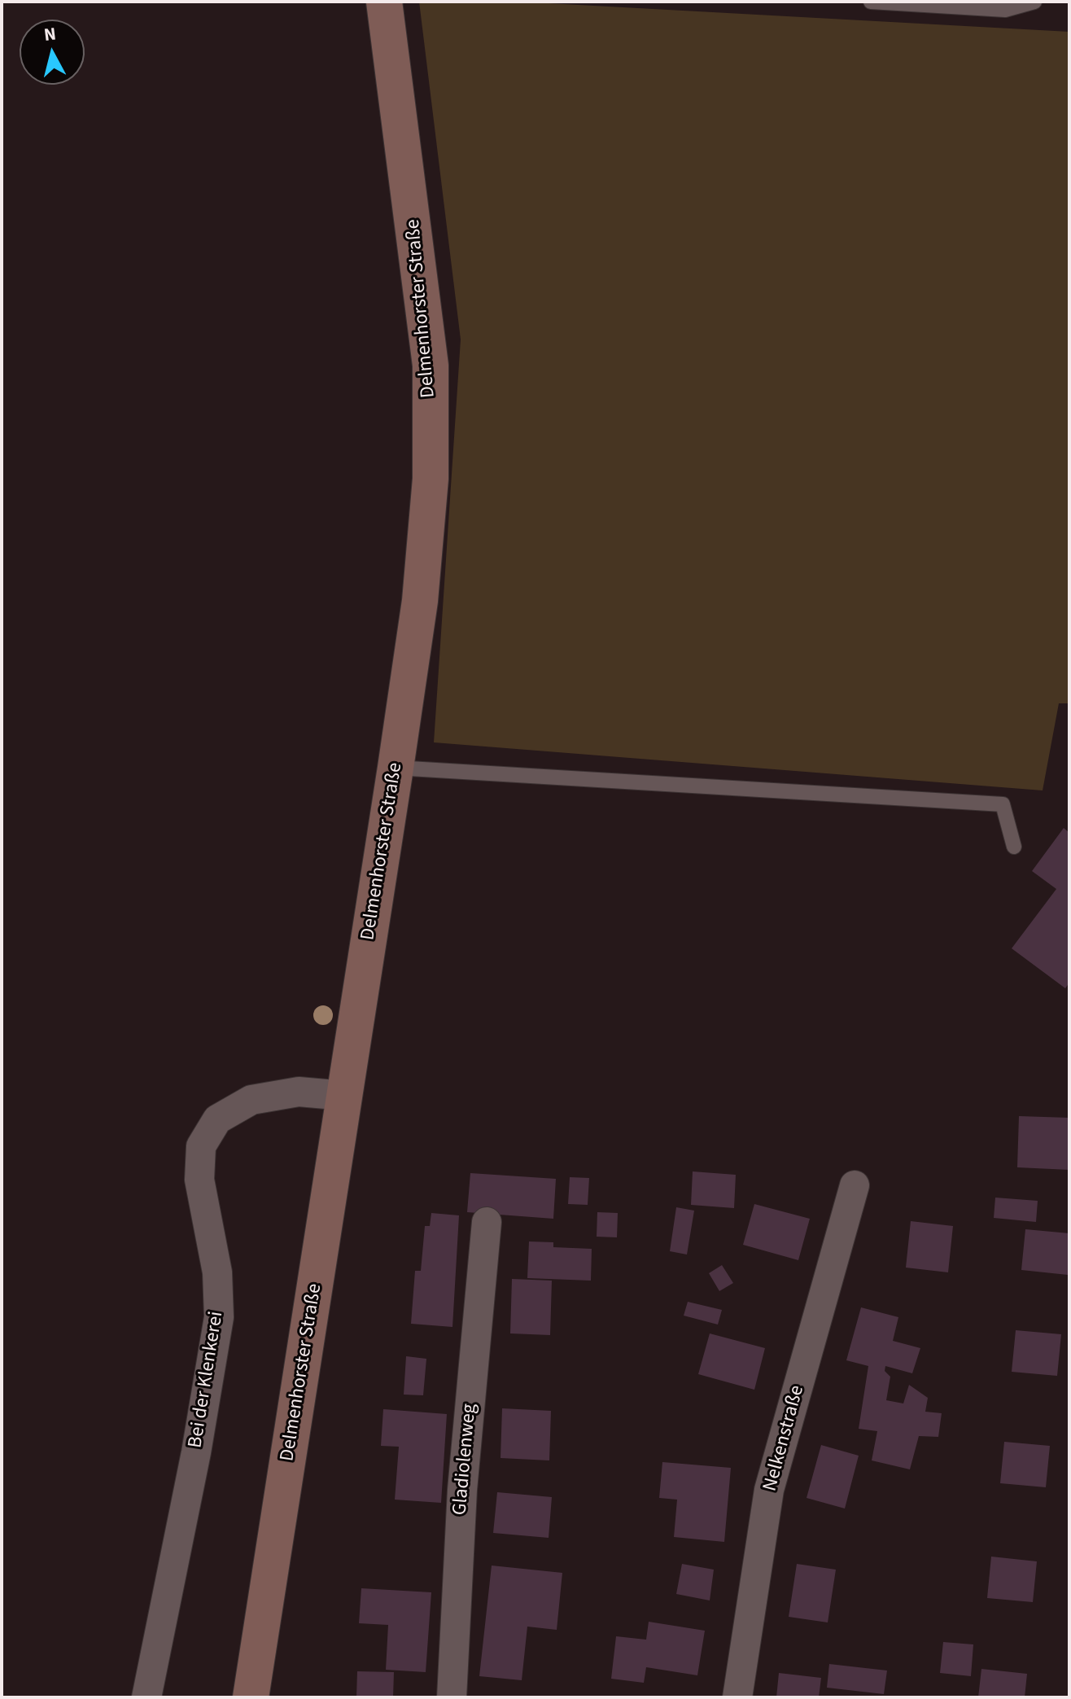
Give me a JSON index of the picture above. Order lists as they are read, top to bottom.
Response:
{
  "streets": {
    "street": [
      "Delmenhorster Straße",
      "Bei der Klenkerei",
      "Nelkenstraße",
      "Gladiolenweg"
    ]
  },
  "crossings": [
    ["Delmenhorster Straße", "Bei der Klenkerei"]
  ],
  "north": "top"
}
